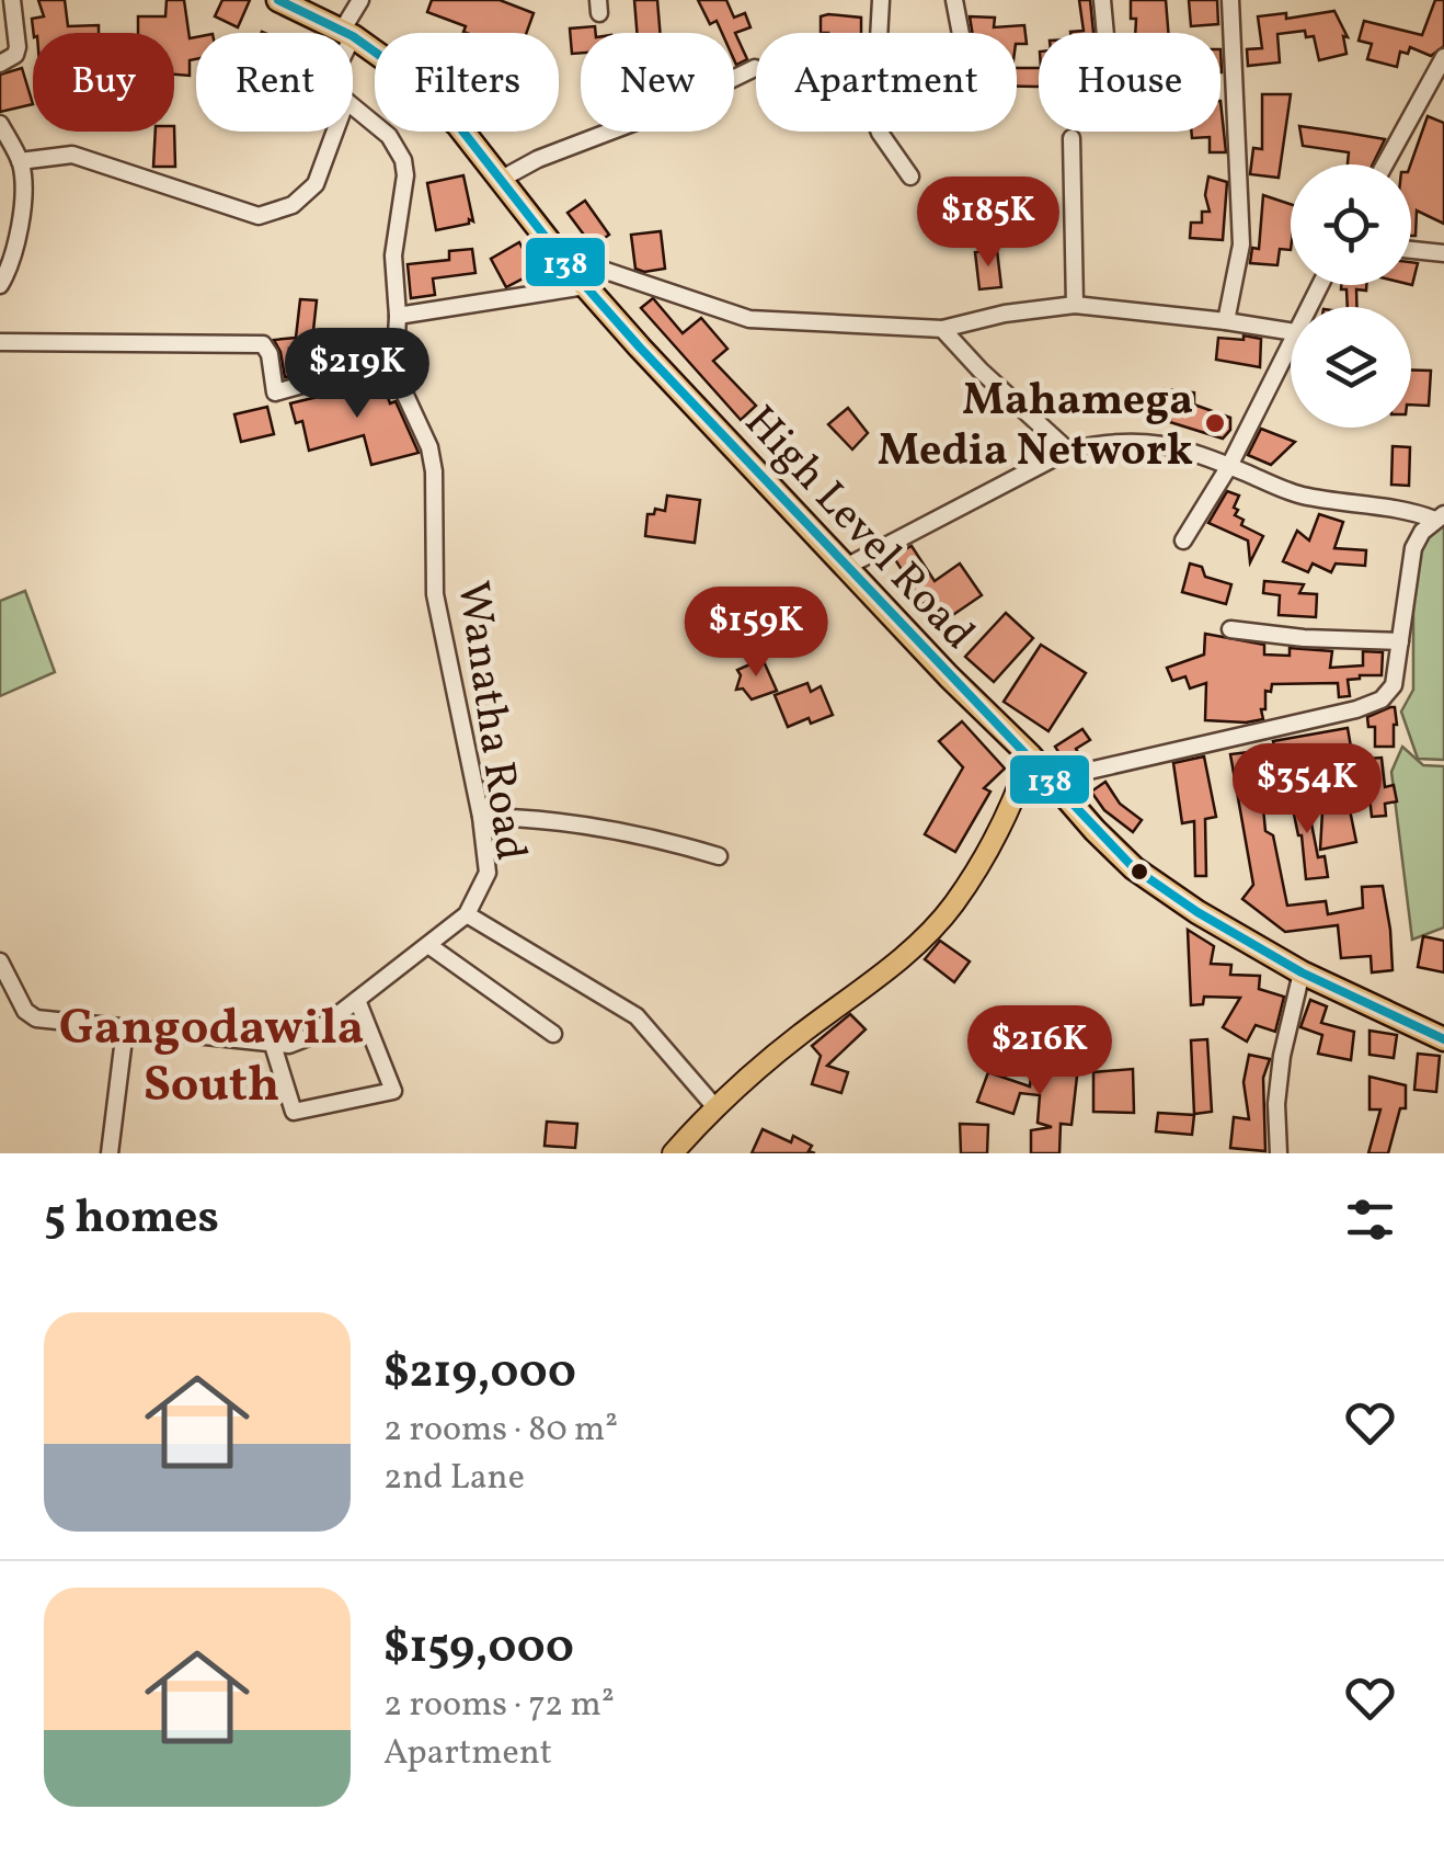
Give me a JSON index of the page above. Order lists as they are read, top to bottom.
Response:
{
  "streets": {
    "highway": ["High Level Road"],
    "street": ["Wanatha Road"]
  },
  "districts": ["Gangodawila South"],
  "places": ["Mahamega Media Network"],
  "lines": ["transit line 138"],
  "page": {
    "chip": [
      "Buy",
      "Rent",
      "Filters",
      "New",
      "Apartment",
      "House"
    ],
    "price": [
      "$185K",
      "$219K",
      "$159K",
      "$354K",
      "$216K"
    ],
    "heading": "5 homes",
    "list": [
      {
        "name": "$219,000",
        "note": "2 rooms · 80 m² · 2nd Lane"
      },
      {
        "name": "$159,000",
        "note": "2 rooms · 72 m² · Apartment"
      }
    ]
  }
}
